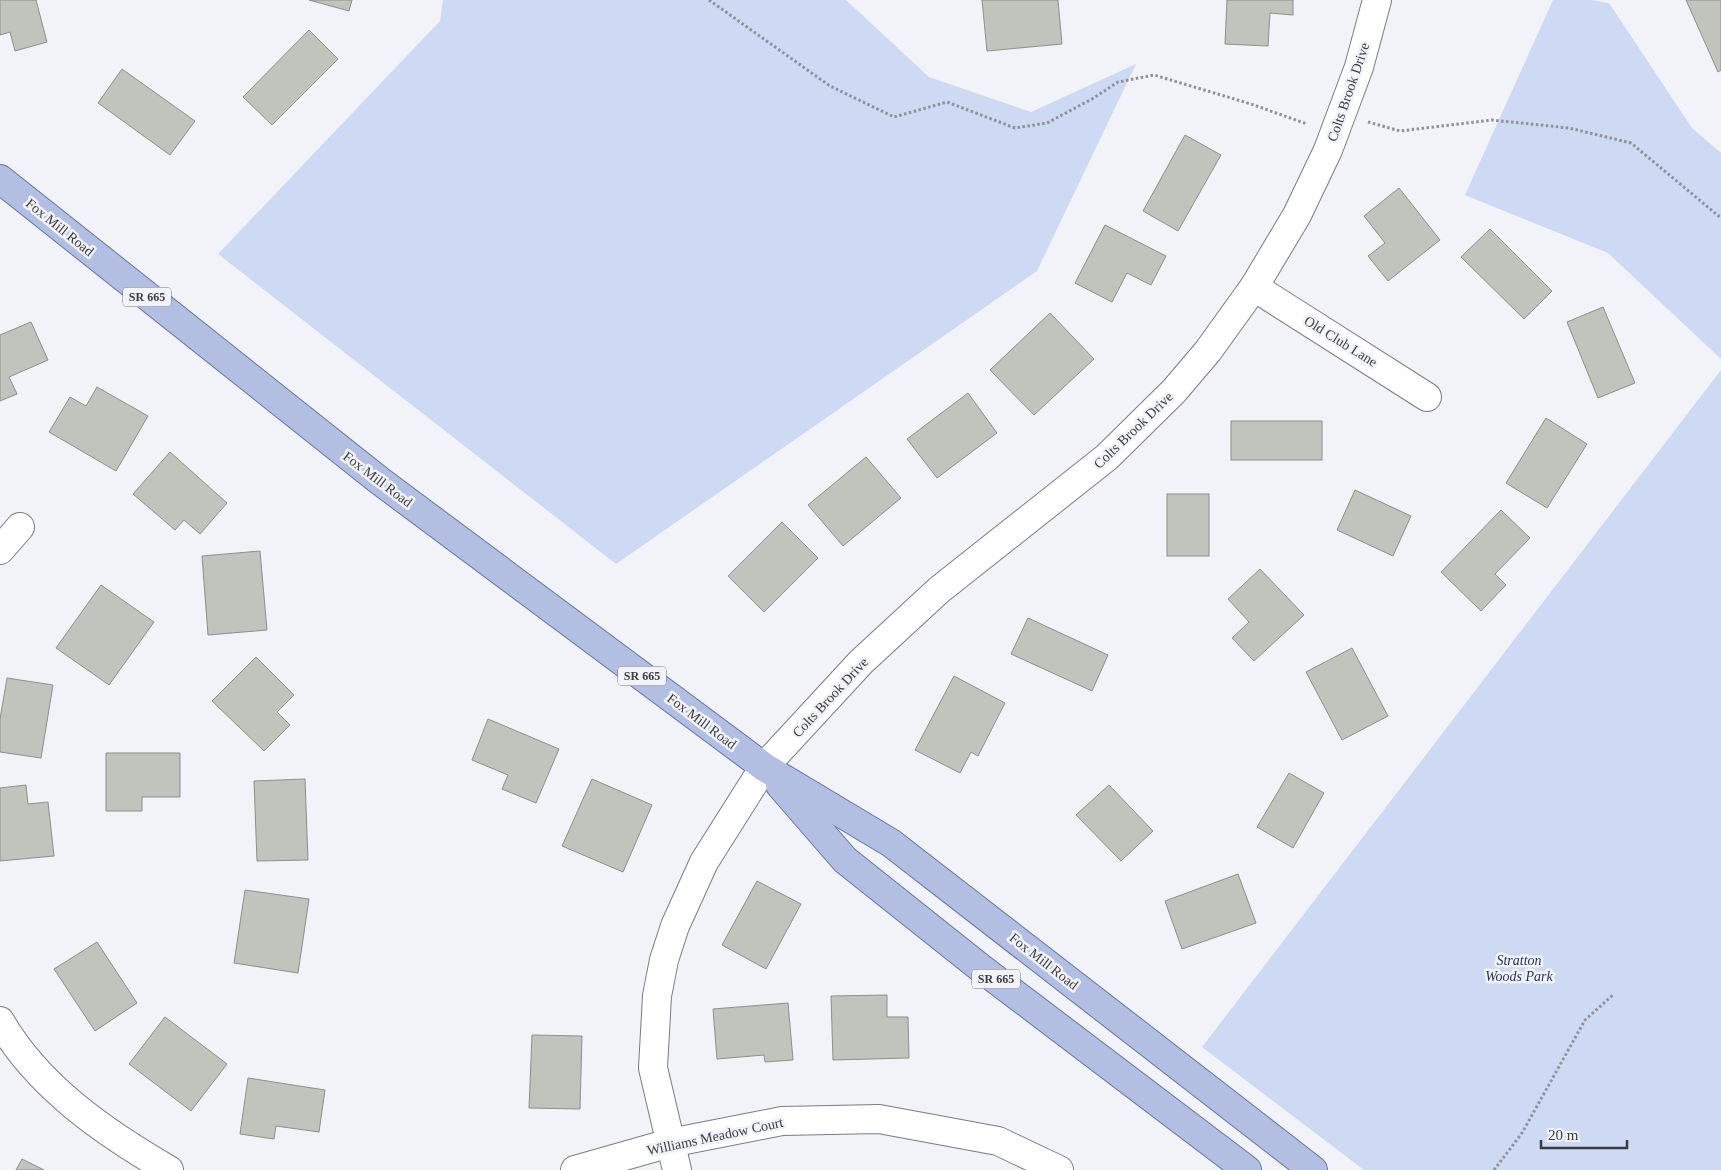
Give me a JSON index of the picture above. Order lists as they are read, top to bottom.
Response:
{
  "streets": {
    "main road": ["Fox Mill Road", "SR 665"],
    "street": ["Colts Brook Drive", "Old Club Lane", "Williams Meadow Court"]
  },
  "crossings": [
    ["Colts Brook Drive", "Fox Mill Road"],
    ["Colts Brook Drive", "Old Club Lane"],
    ["Colts Brook Drive", "Williams Meadow Court"]
  ],
  "parks": ["Stratton Woods Park"],
  "scale_bar": "20 m"
}
